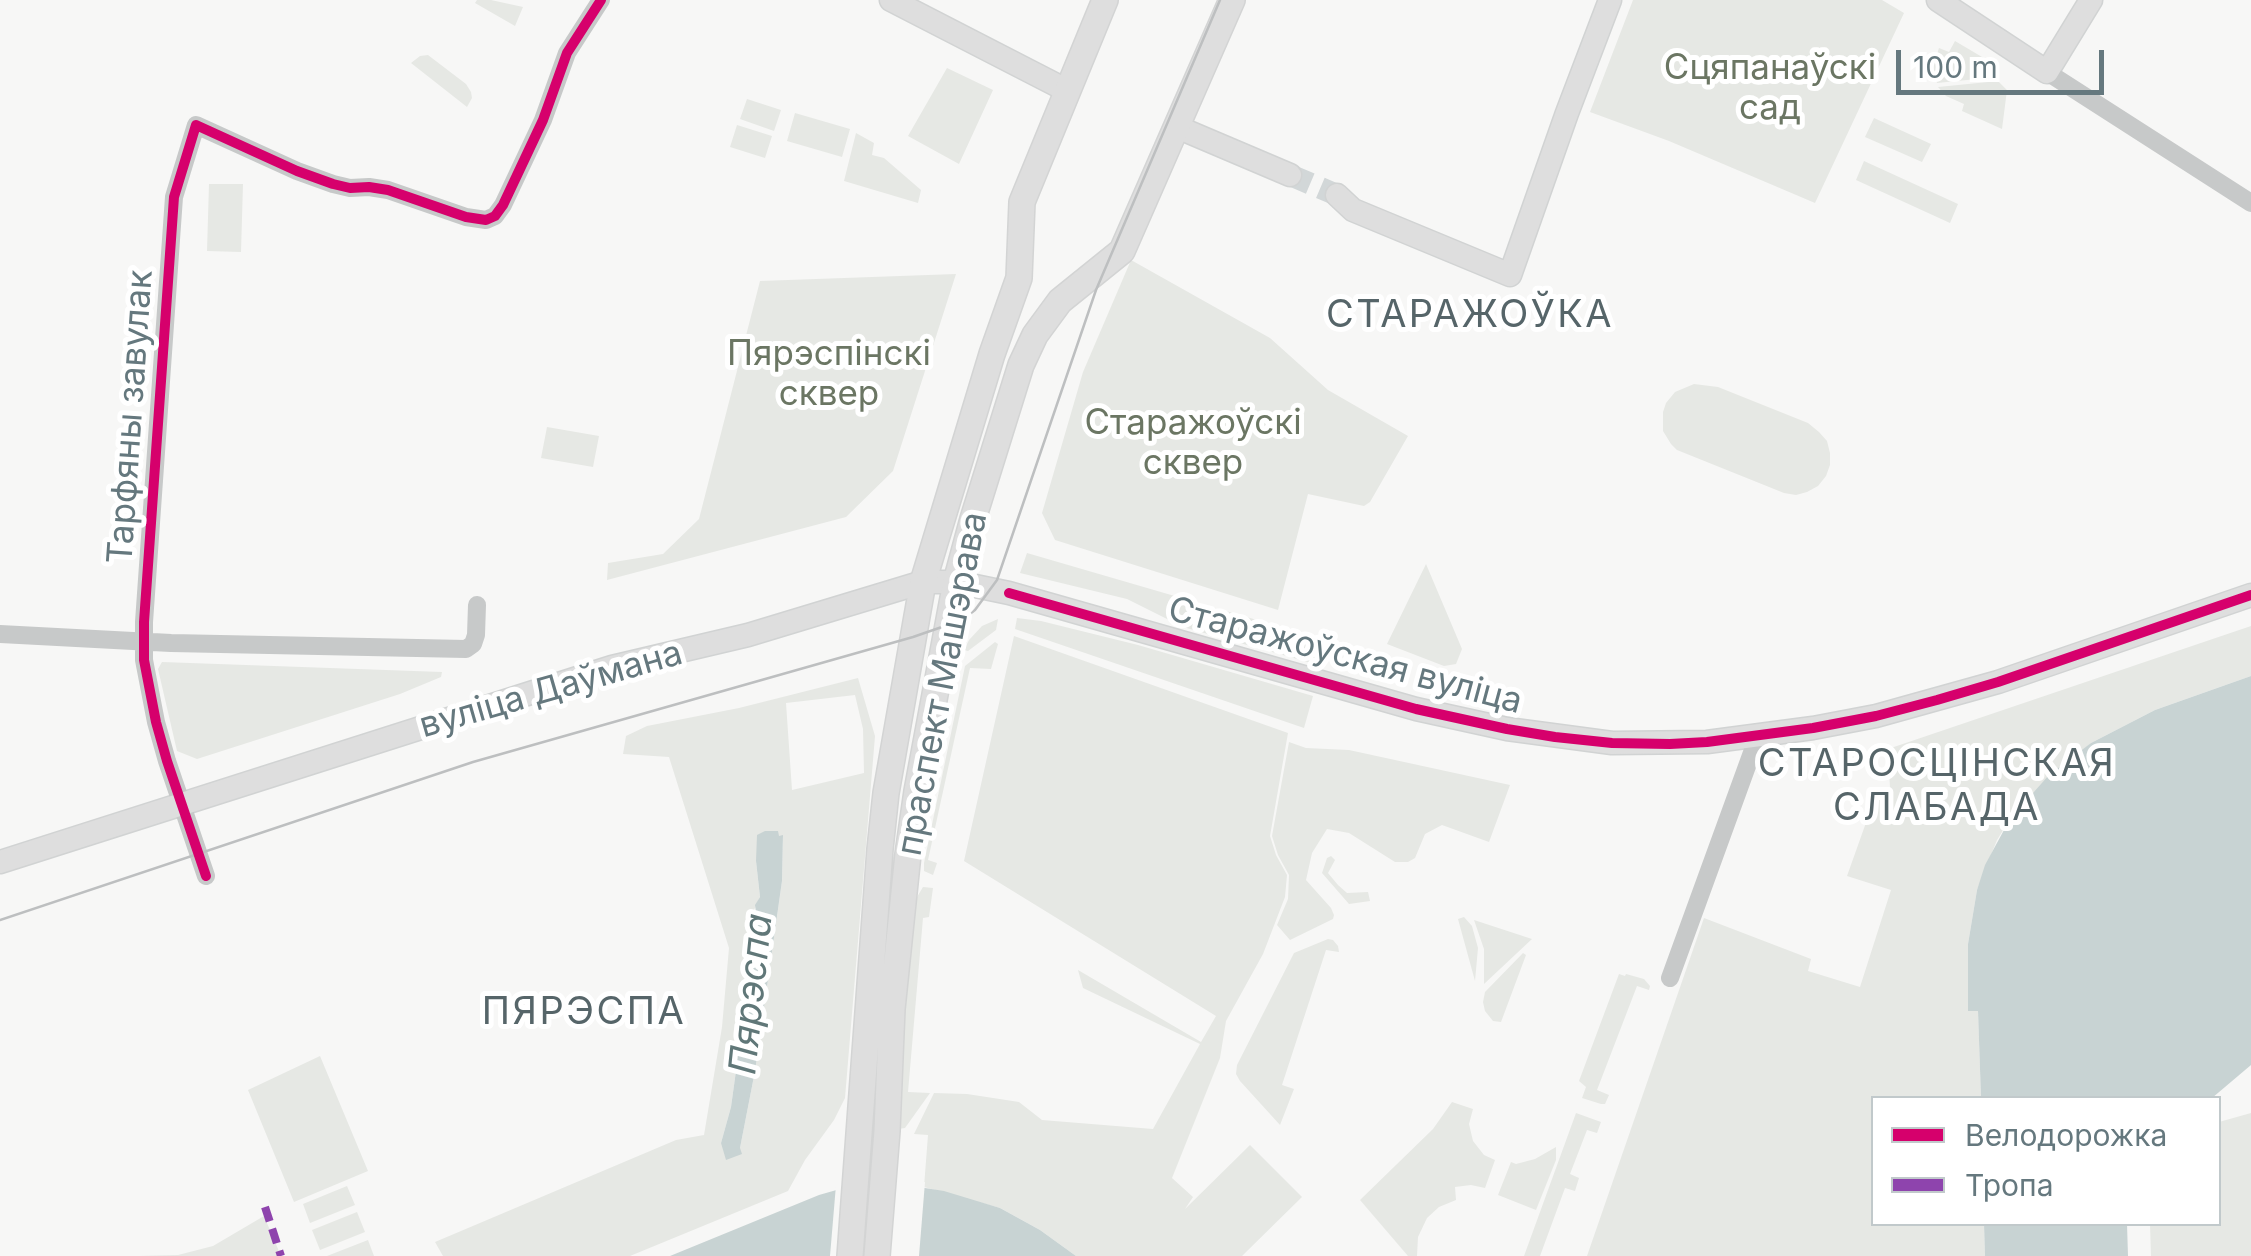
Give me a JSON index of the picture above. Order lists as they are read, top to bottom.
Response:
{
  "streets": {
    "main road": ["Старажоўская вуліца", "праспект Машэрава", "вуліца Даўмана"],
    "street": ["Тарфяны завулак"]
  },
  "crossings": [
    ["Тарфяны завулак", "вуліца Даўмана"],
    ["Старажоўская вуліца", "праспект Машэрава"],
    ["Старажоўская вуліца", "вуліца Даўмана"],
    ["праспект Машэрава", "вуліца Даўмана"]
  ],
  "districts": ["СТАРАЖОЎКА", "СТАРОСЦІНСКАЯ СЛАБАДА", "ПЯРЭСПА"],
  "water": ["Пярэспа"],
  "parks": ["Сцяпанаўскі сад", "Пярэспінскі сквер", "Старажоўскі сквер"],
  "legend": ["Велодорожка", "Тропа"],
  "scale_bar": "100 m"
}
